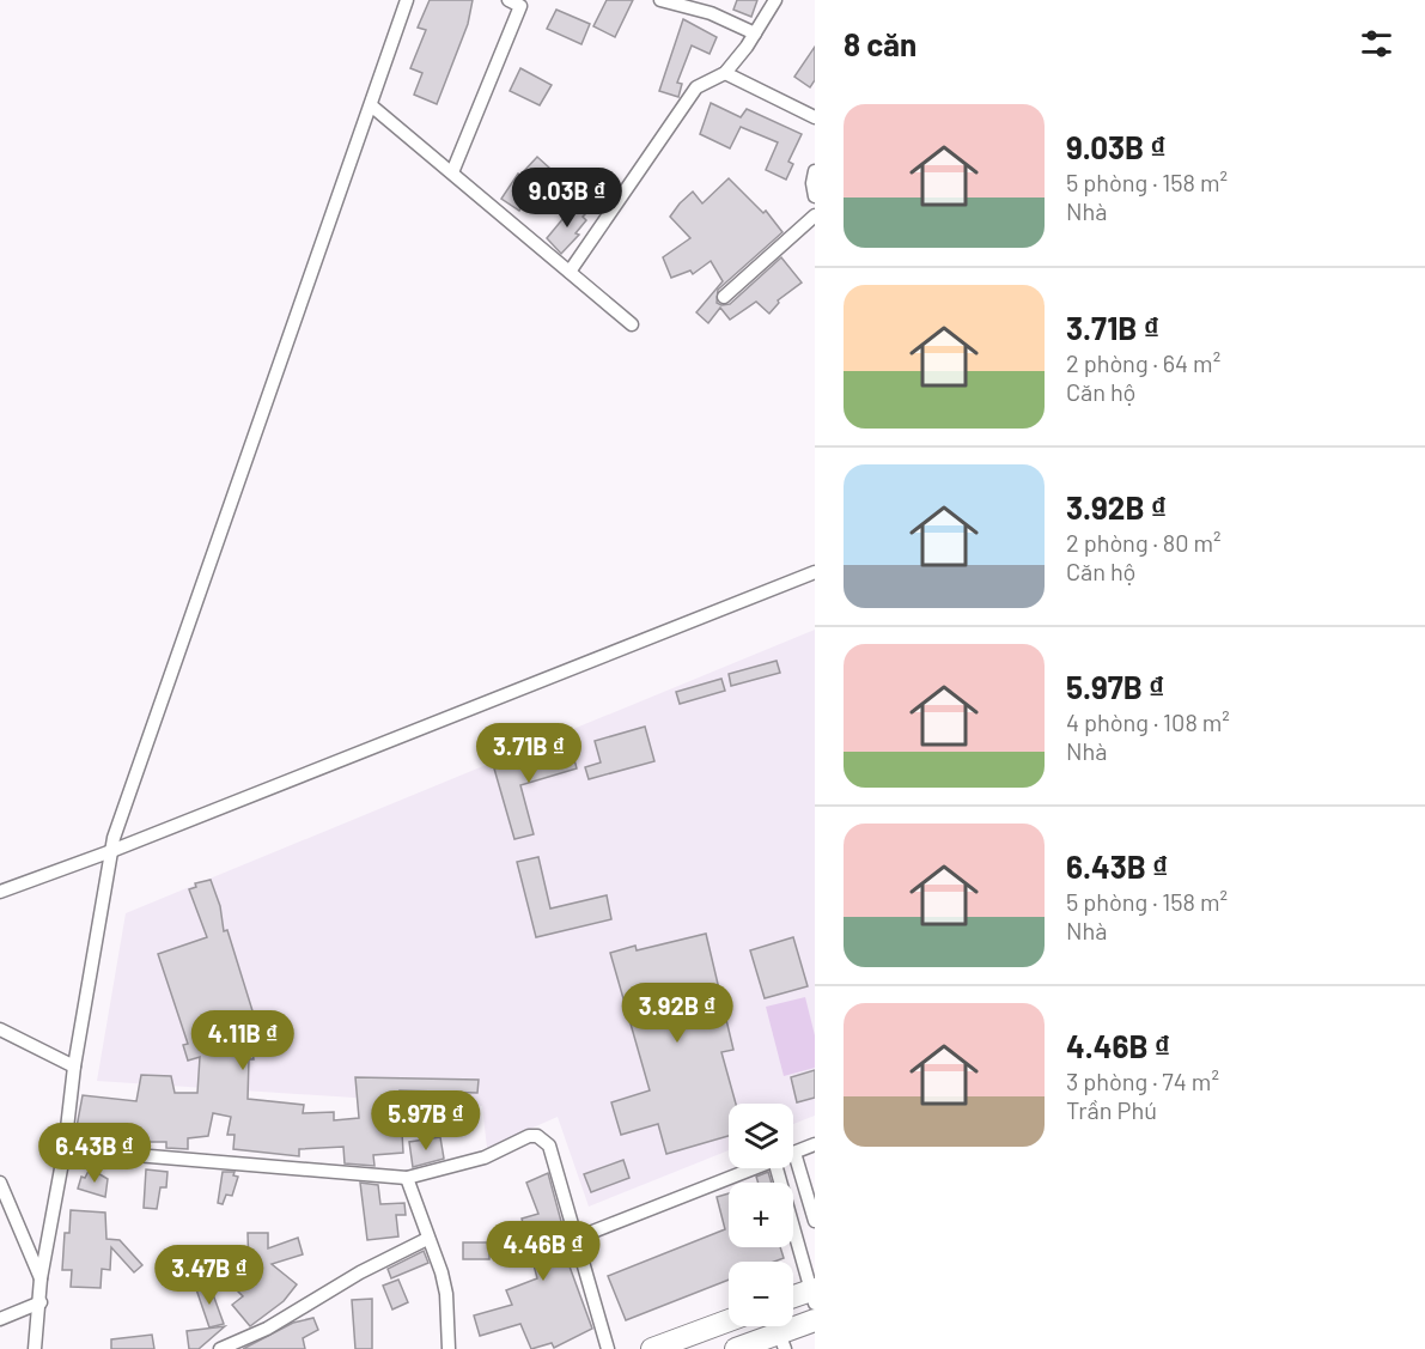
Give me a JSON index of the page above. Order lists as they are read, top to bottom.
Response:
{
  "page": {
    "heading": "8 căn",
    "list": [
      {
        "name": "9.03B ₫",
        "note": "5 phòng · 158 m² · Nhà"
      },
      {
        "name": "3.71B ₫",
        "note": "2 phòng · 64 m² · Căn hộ"
      },
      {
        "name": "3.92B ₫",
        "note": "2 phòng · 80 m² · Căn hộ"
      },
      {
        "name": "5.97B ₫",
        "note": "4 phòng · 108 m² · Nhà"
      },
      {
        "name": "6.43B ₫",
        "note": "5 phòng · 158 m² · Nhà"
      },
      {
        "name": "4.46B ₫",
        "note": "3 phòng · 74 m² · Trần Phú"
      }
    ],
    "price": [
      "9.03B ₫",
      "3.71B ₫",
      "3.92B ₫",
      "4.11B ₫",
      "5.97B ₫",
      "6.43B ₫",
      "4.46B ₫",
      "3.47B ₫"
    ],
    "map_buttons": ["+", "−"]
  }
}
